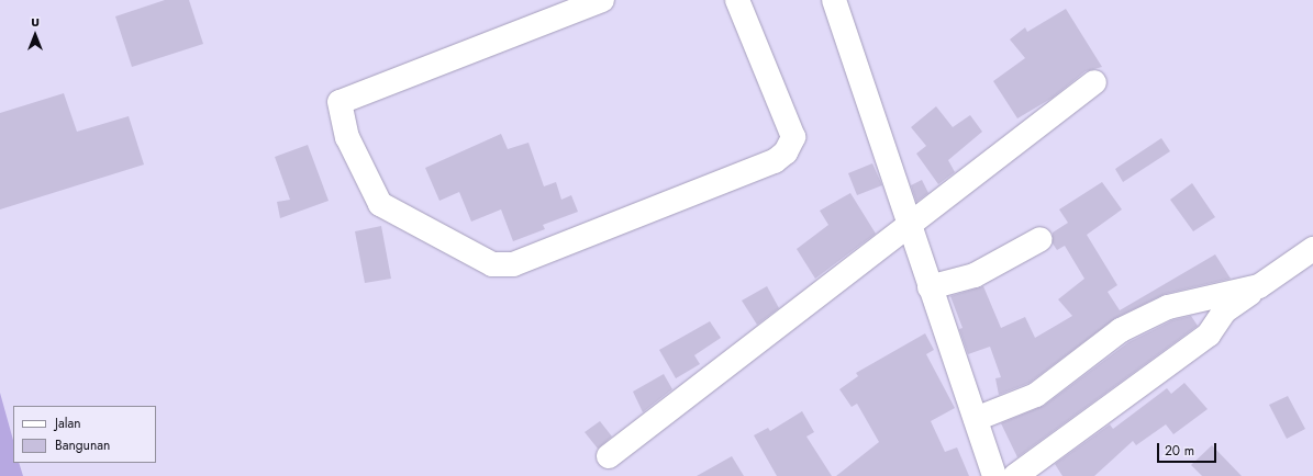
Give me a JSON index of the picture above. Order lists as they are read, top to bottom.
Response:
{
  "legend": ["Jalan", "Bangunan"],
  "scale_bar": "20 m",
  "north": "top"
}
